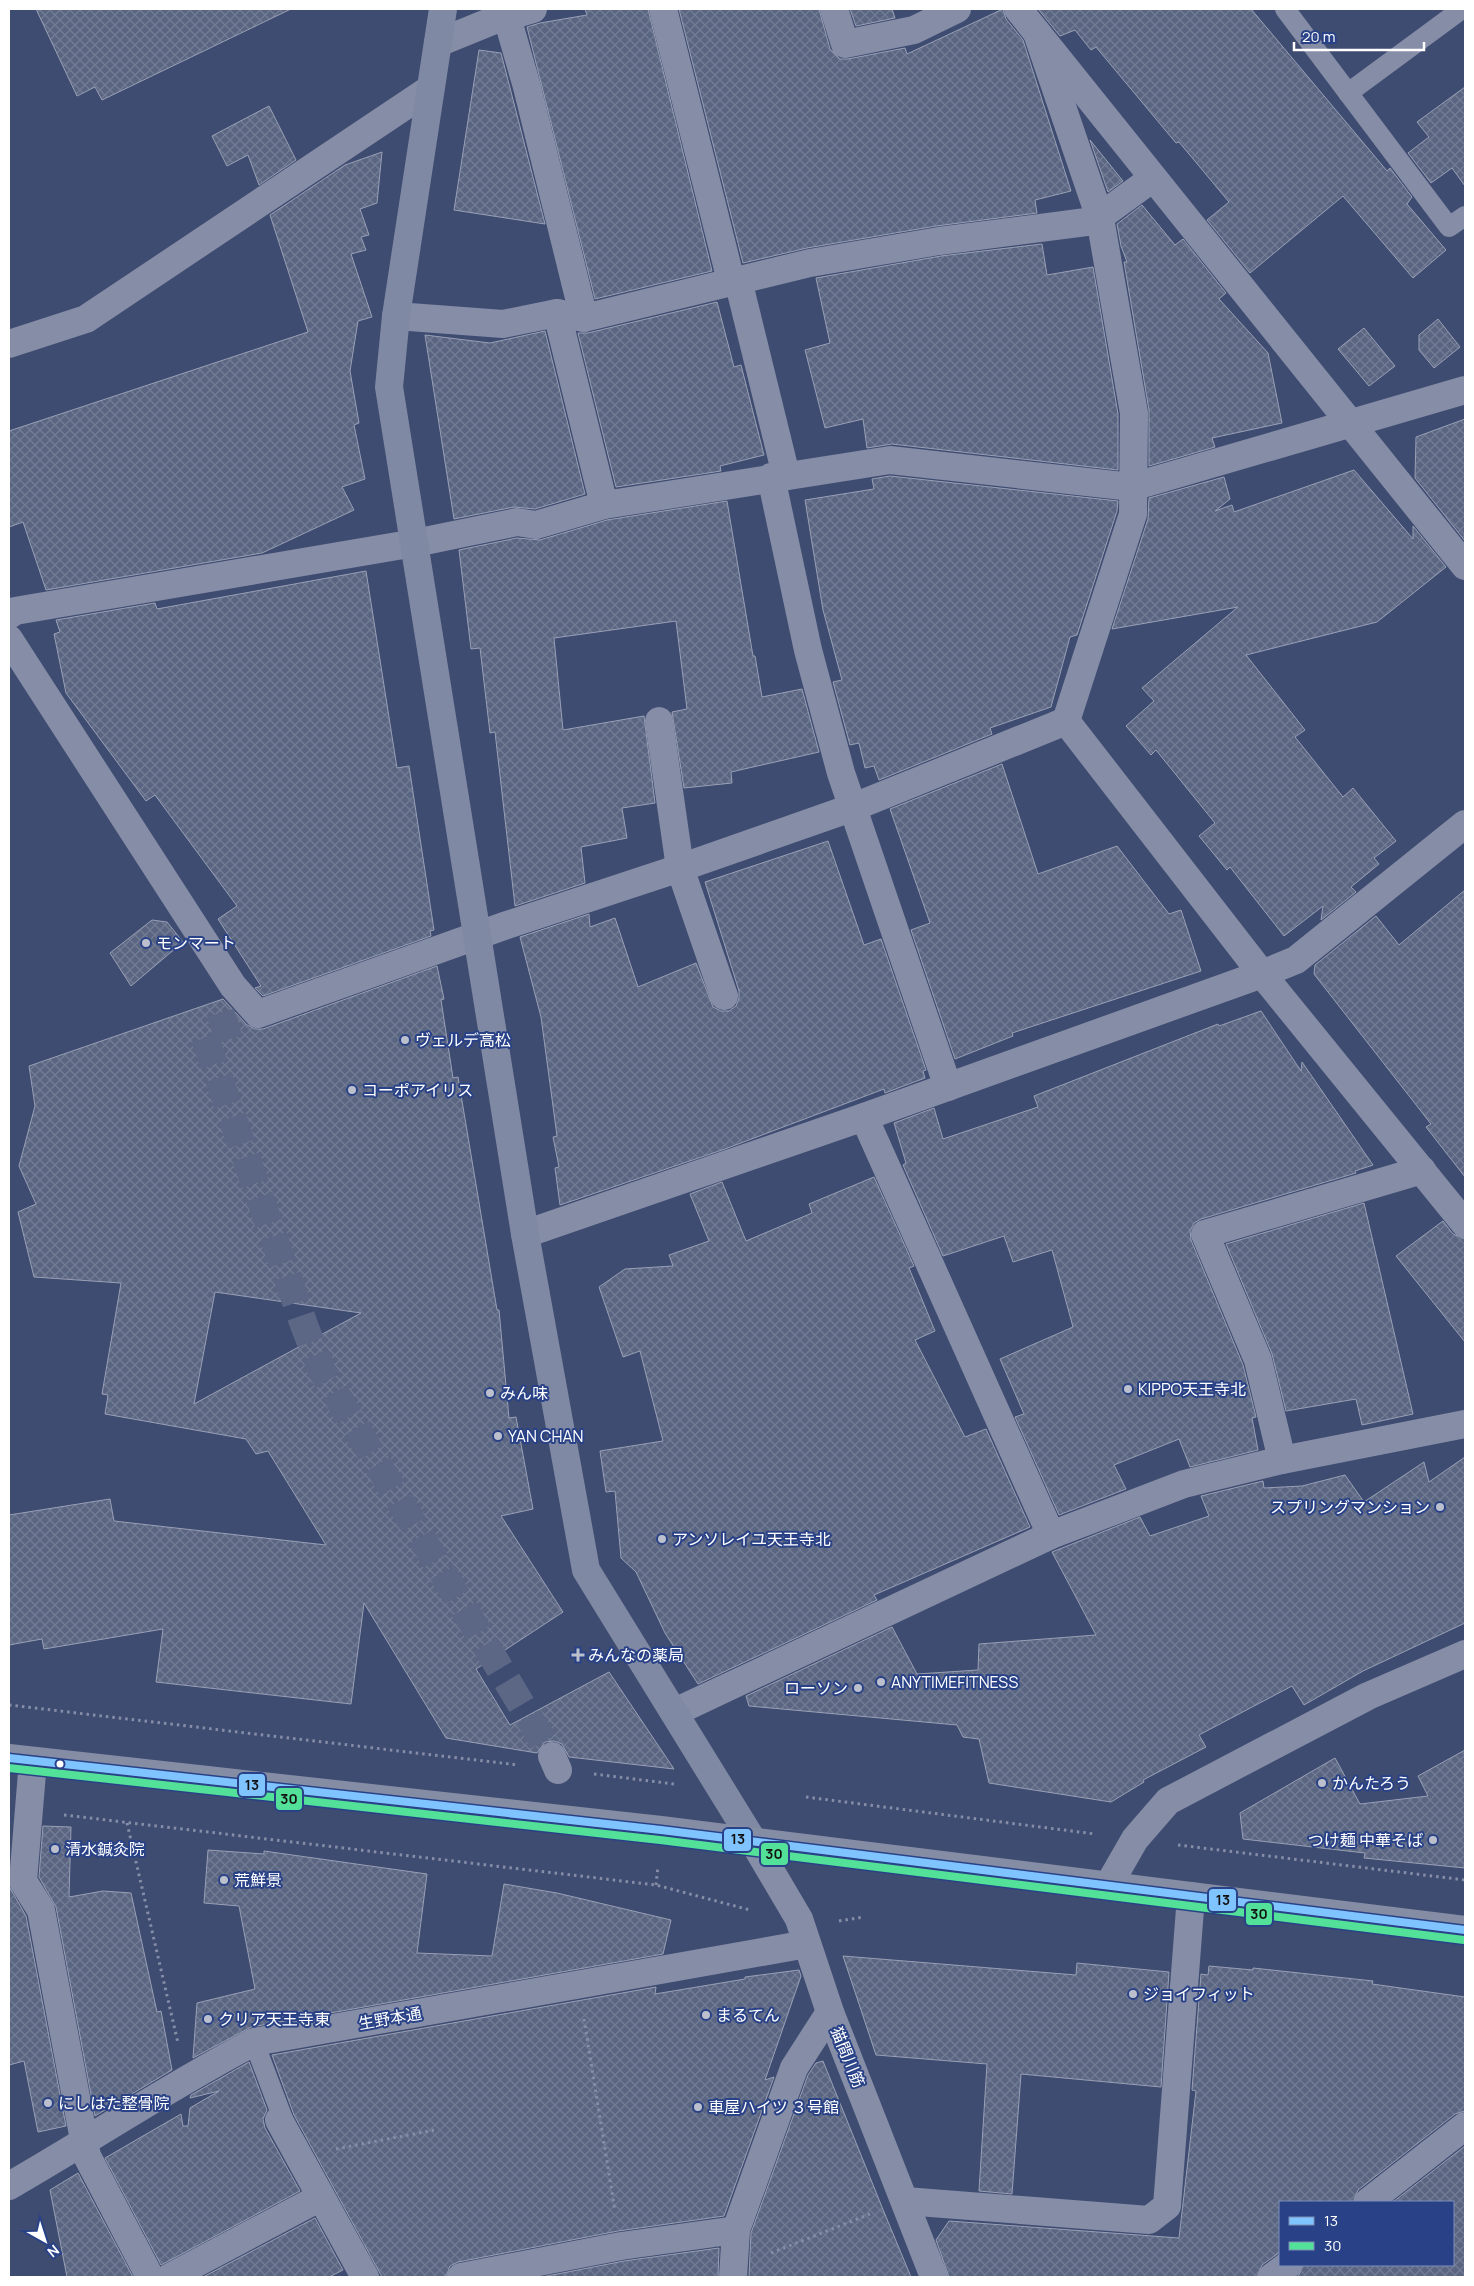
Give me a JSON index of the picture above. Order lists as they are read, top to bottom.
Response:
{
  "streets": {
    "street": ["生野本通", "猫間川筋"]
  },
  "crossings": [
    ["生野本通", "猫間川筋"]
  ],
  "places": {
    "other": [
      "モンマート",
      "ヴェルデ高松",
      "コーポアイリス",
      "KIPPO天王寺北",
      "みん味",
      "YAN CHAN",
      "スプリングマンション",
      "アンソレイユ天王寺北",
      "ANYTIMEFITNESS",
      "ローソン",
      "かんたろう",
      "つけ麺 中華そば",
      "清水鍼灸院",
      "荒鮮景",
      "ジョイフィット",
      "まるてん",
      "クリア天王寺東",
      "にしはた整骨院",
      "車屋ハイツ ３号館"
    ],
    "health": ["みんなの薬局"]
  },
  "lines": ["transit line 13", "transit line 30"],
  "legend": ["13", "30"],
  "scale_bar": "20 m",
  "north": "bottom right"
}
